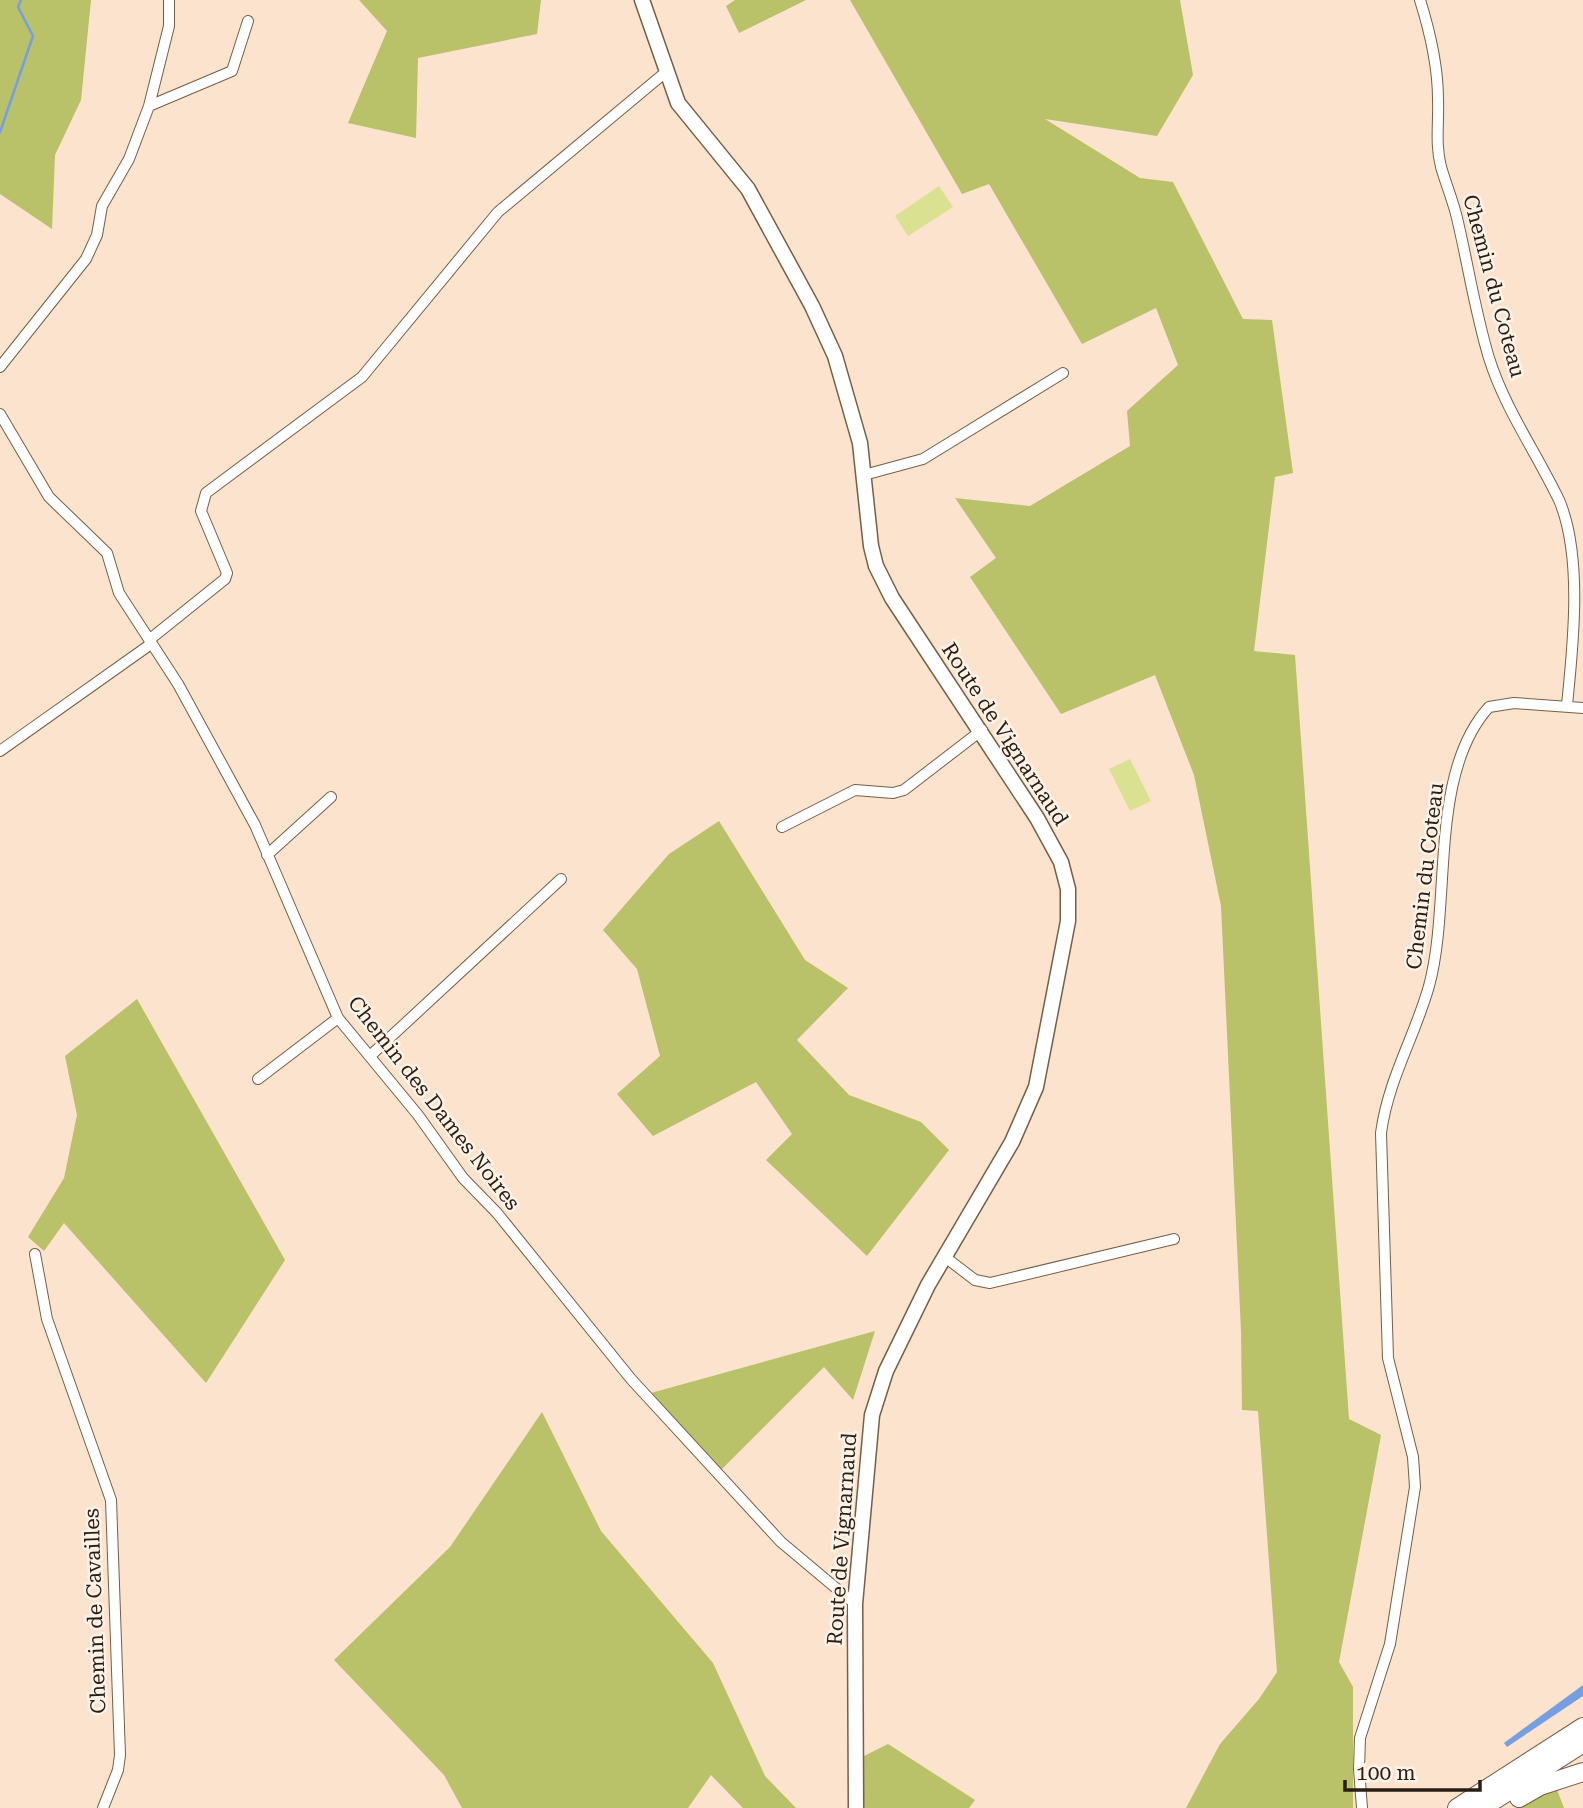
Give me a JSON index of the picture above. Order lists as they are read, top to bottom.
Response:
{
  "streets": {
    "street": [
      "Chemin du Coteau",
      "Route de Vignarnaud",
      "Chemin des Dames Noires",
      "Chemin de Cavailles"
    ]
  },
  "crossings": [
    ["Route de Vignarnaud", "Chemin des Dames Noires"]
  ],
  "scale_bar": "100 m"
}
